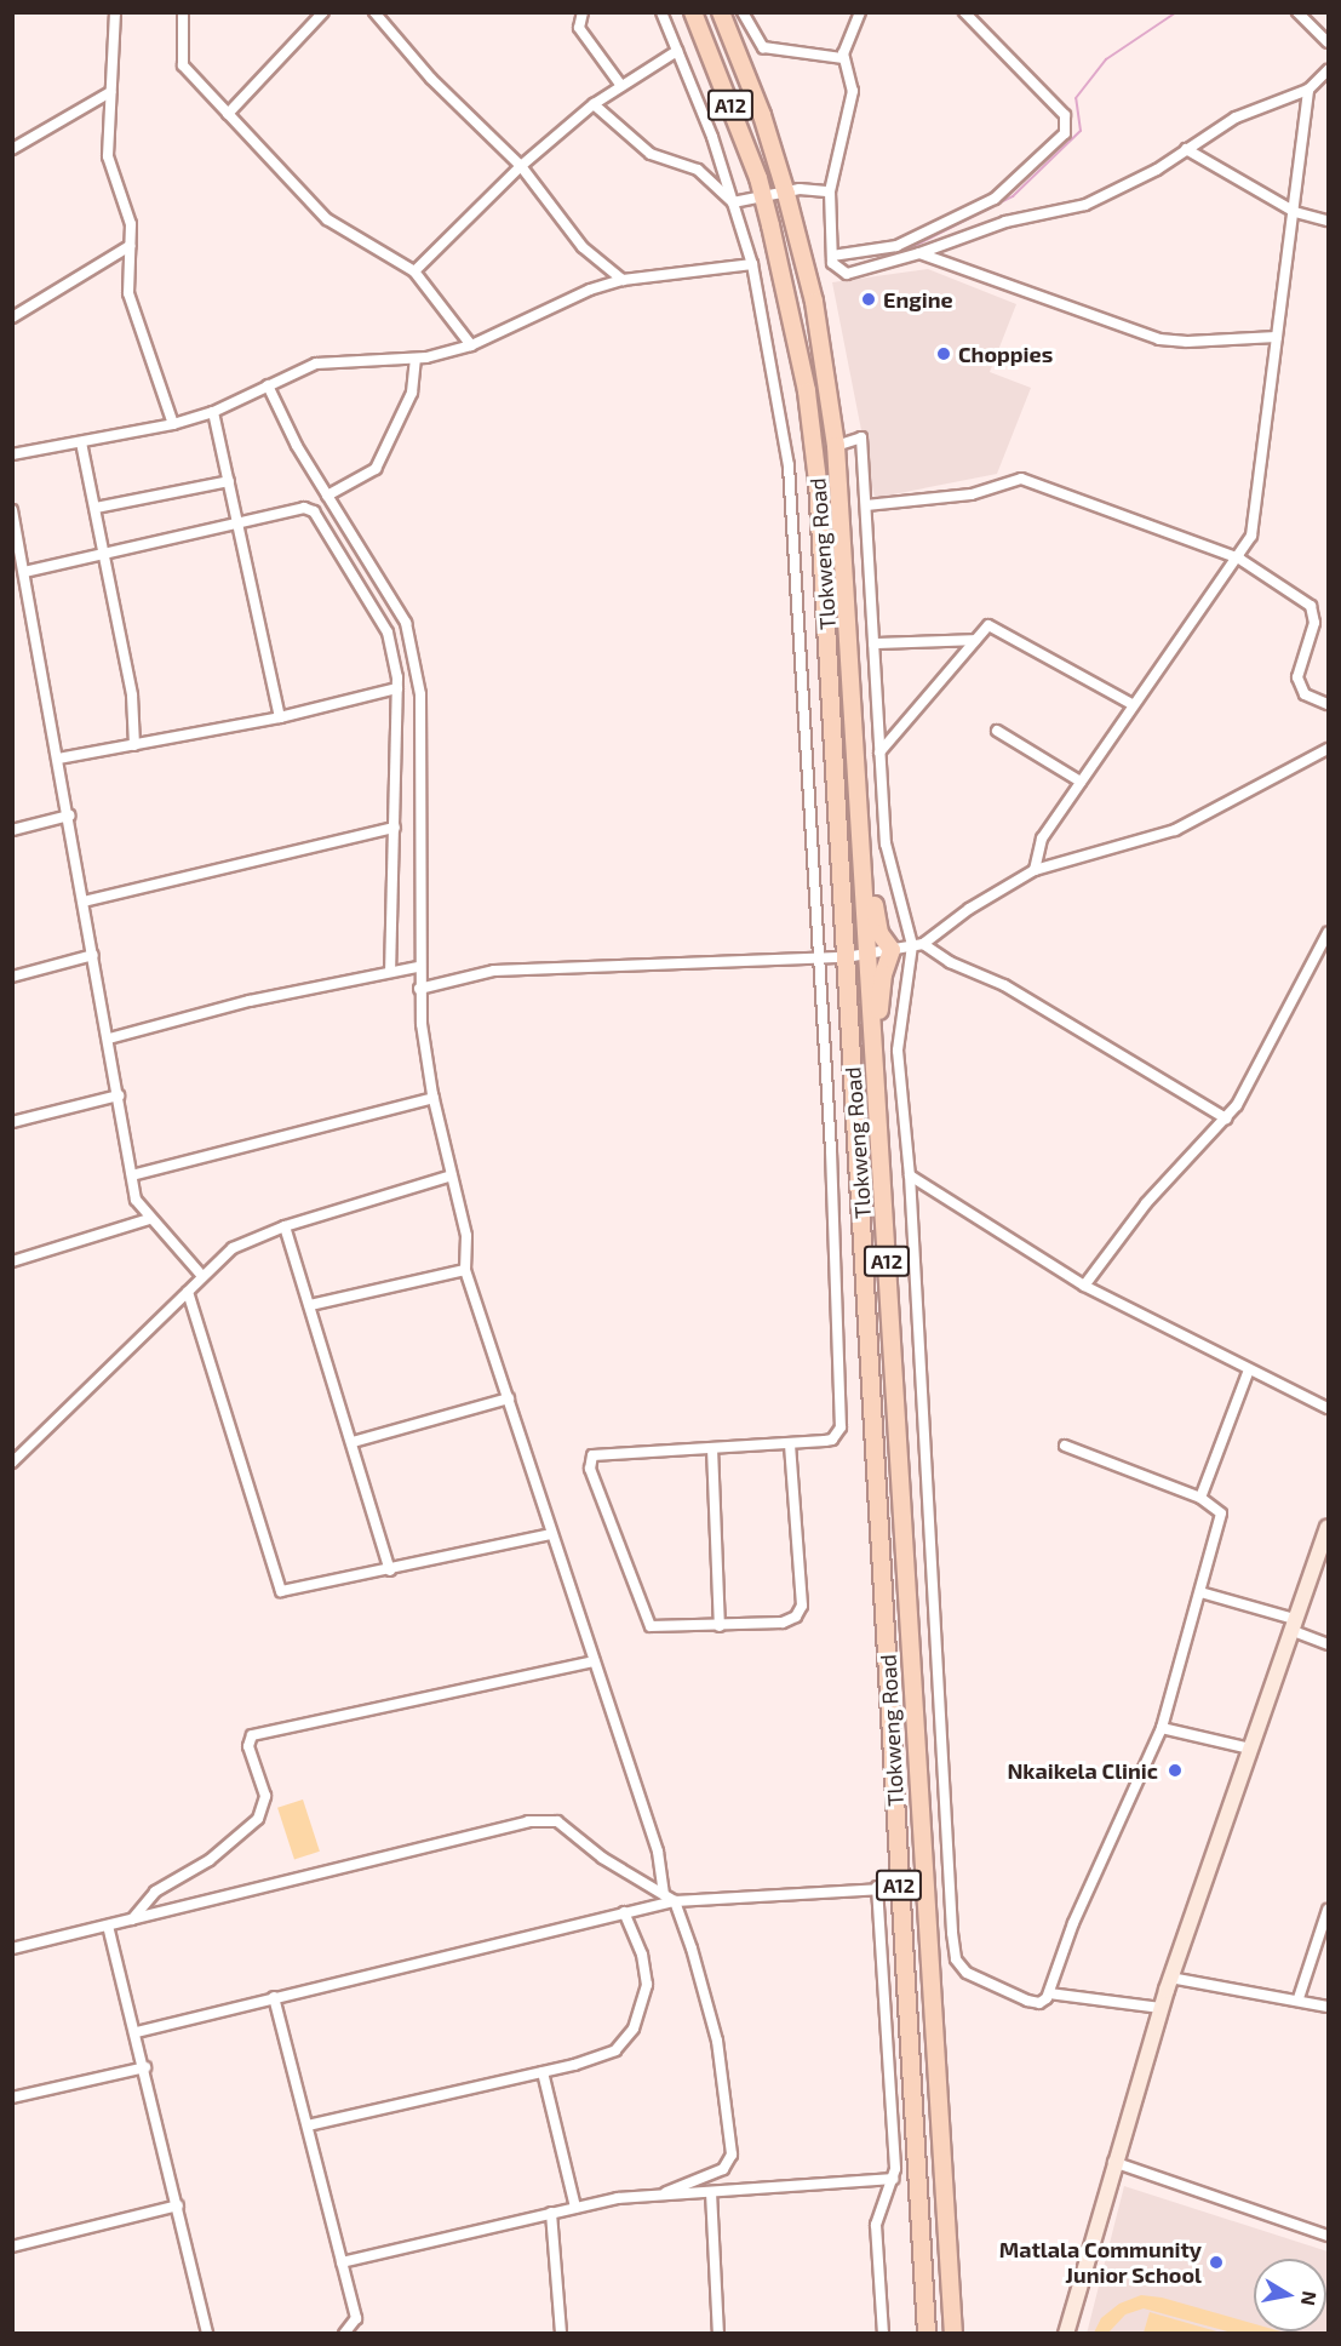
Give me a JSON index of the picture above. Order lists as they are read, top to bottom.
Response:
{
  "streets": {
    "main road": ["A12", "Tlokweng Road"]
  },
  "places": [
    "Engine",
    "Choppies",
    "Nkaikela Clinic",
    "Matlala Community Junior School"
  ],
  "north": "right"
}
